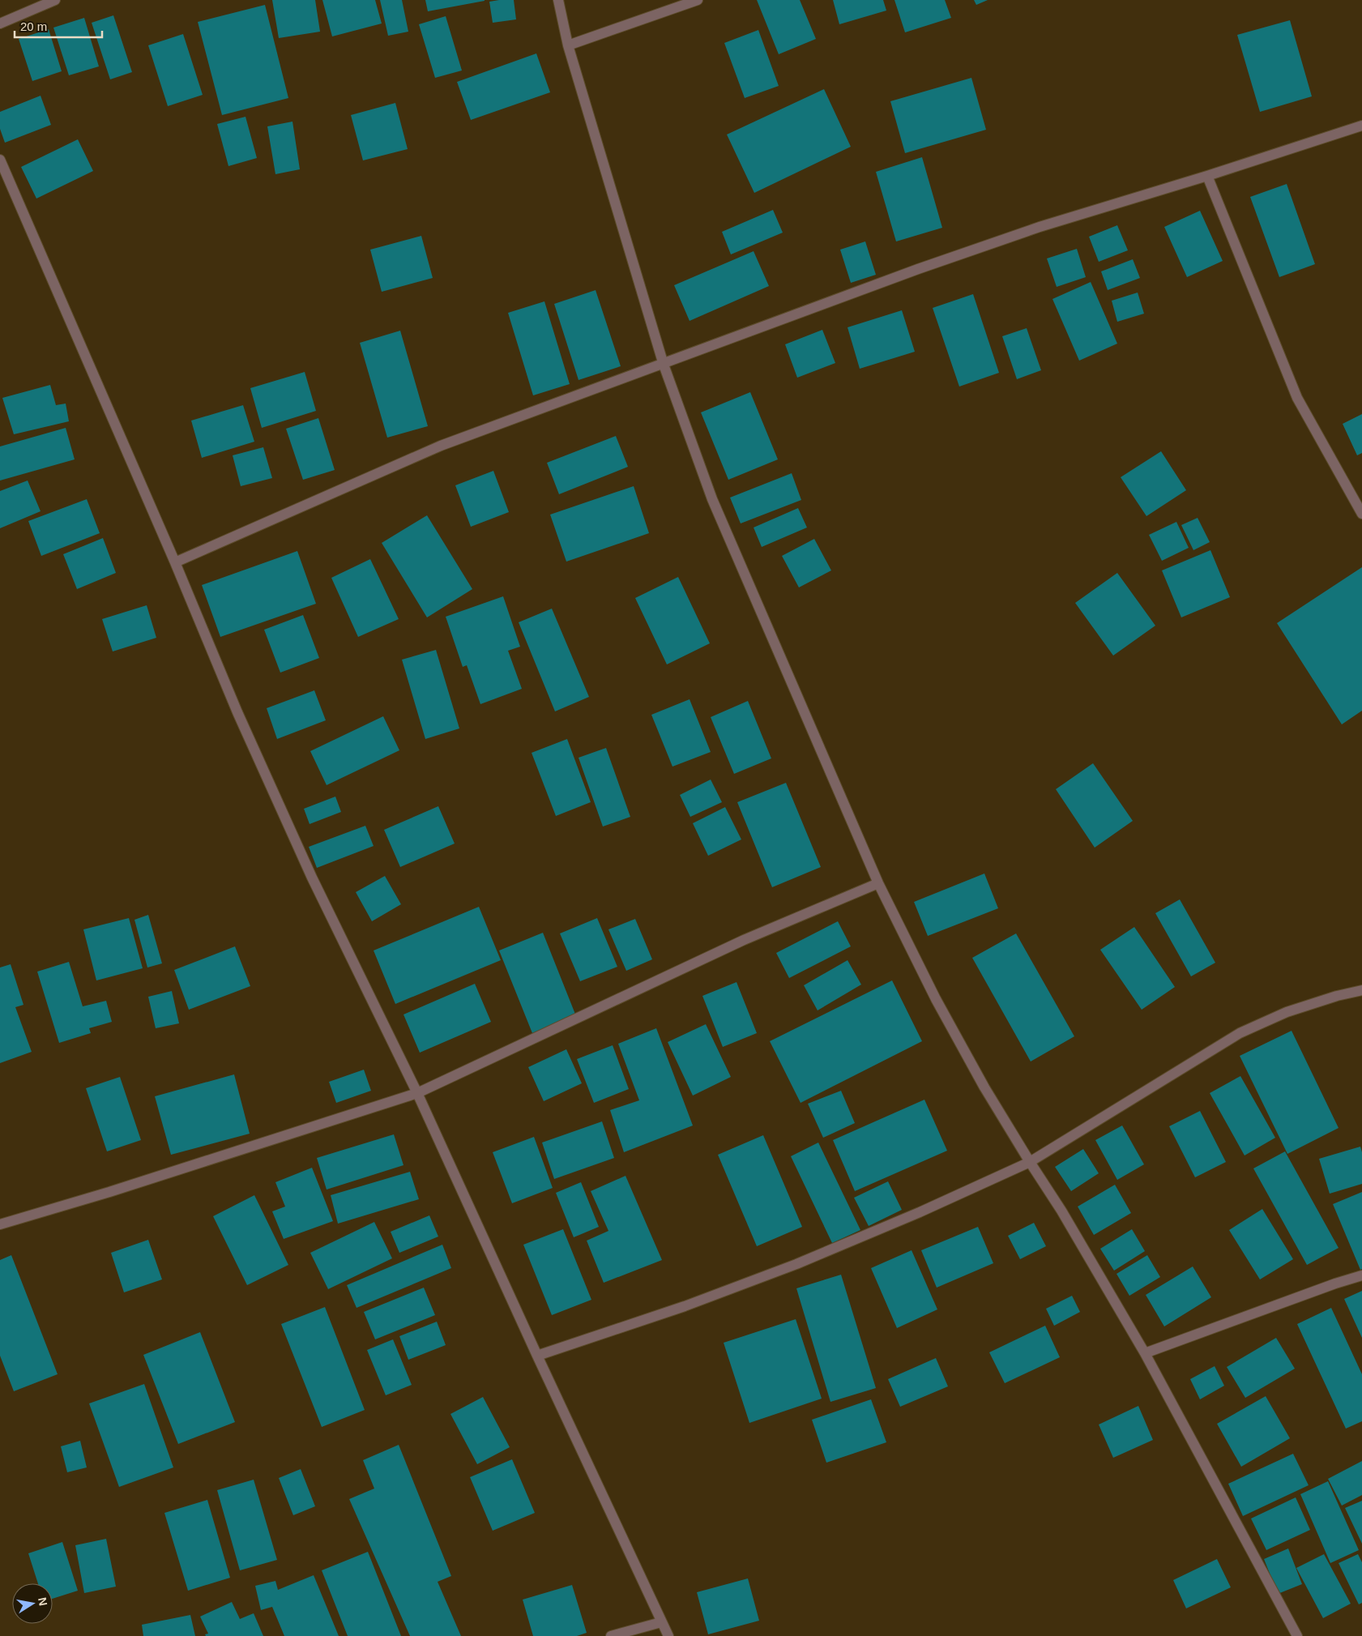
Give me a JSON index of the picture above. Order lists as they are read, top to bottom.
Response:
{
  "scale_bar": "20 m",
  "north": "right"
}
